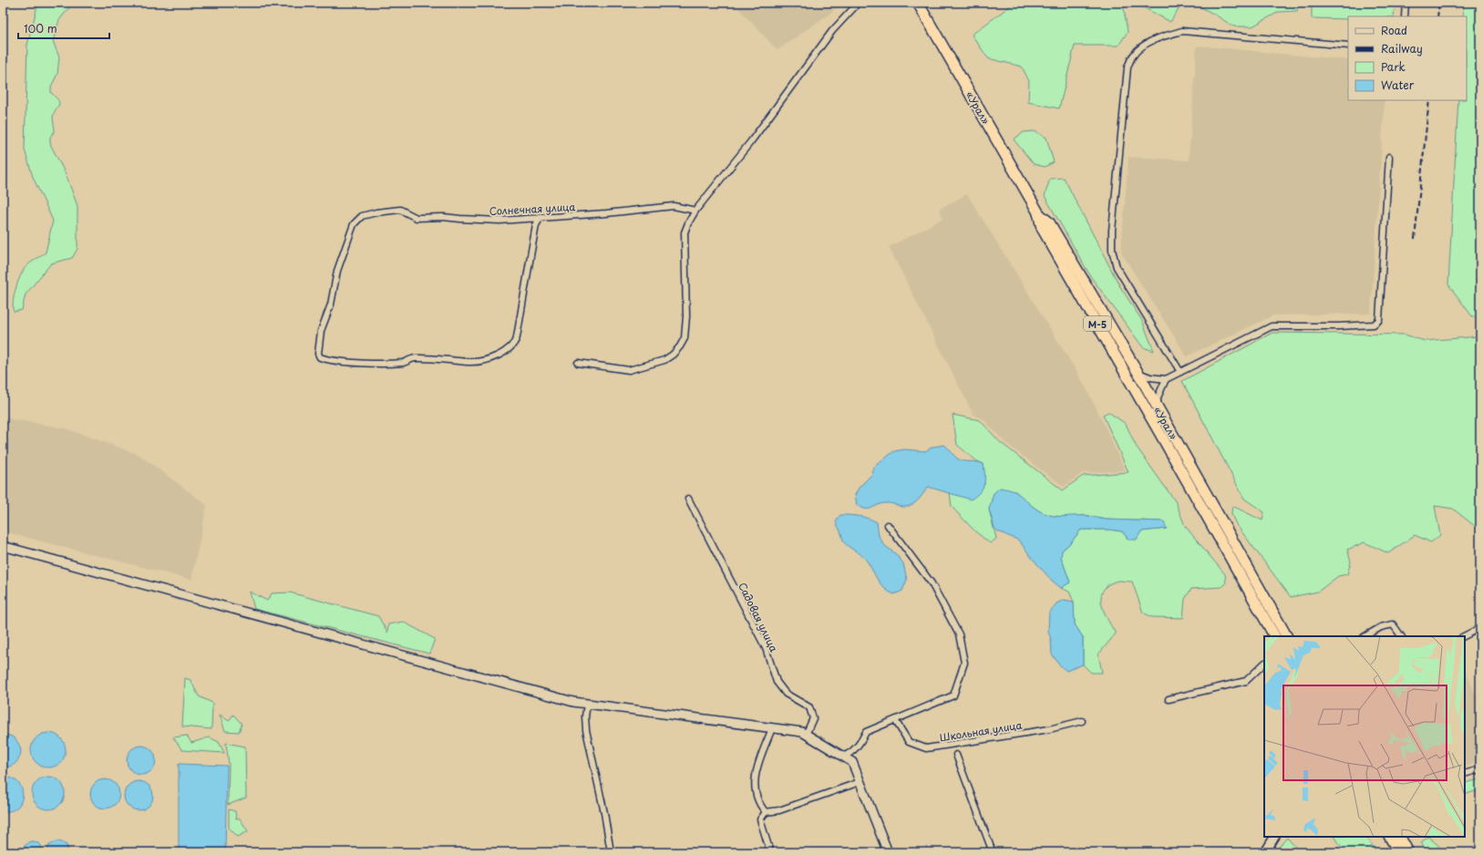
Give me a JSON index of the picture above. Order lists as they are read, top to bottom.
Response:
{
  "streets": {
    "highway": ["«Урал»", "М-5"],
    "street": ["Солнечная улица", "Садовая улица", "Школьная улица"]
  },
  "legend": [
    "Road",
    "Railway",
    "Park",
    "Water"
  ],
  "scale_bar": "100 m"
}
